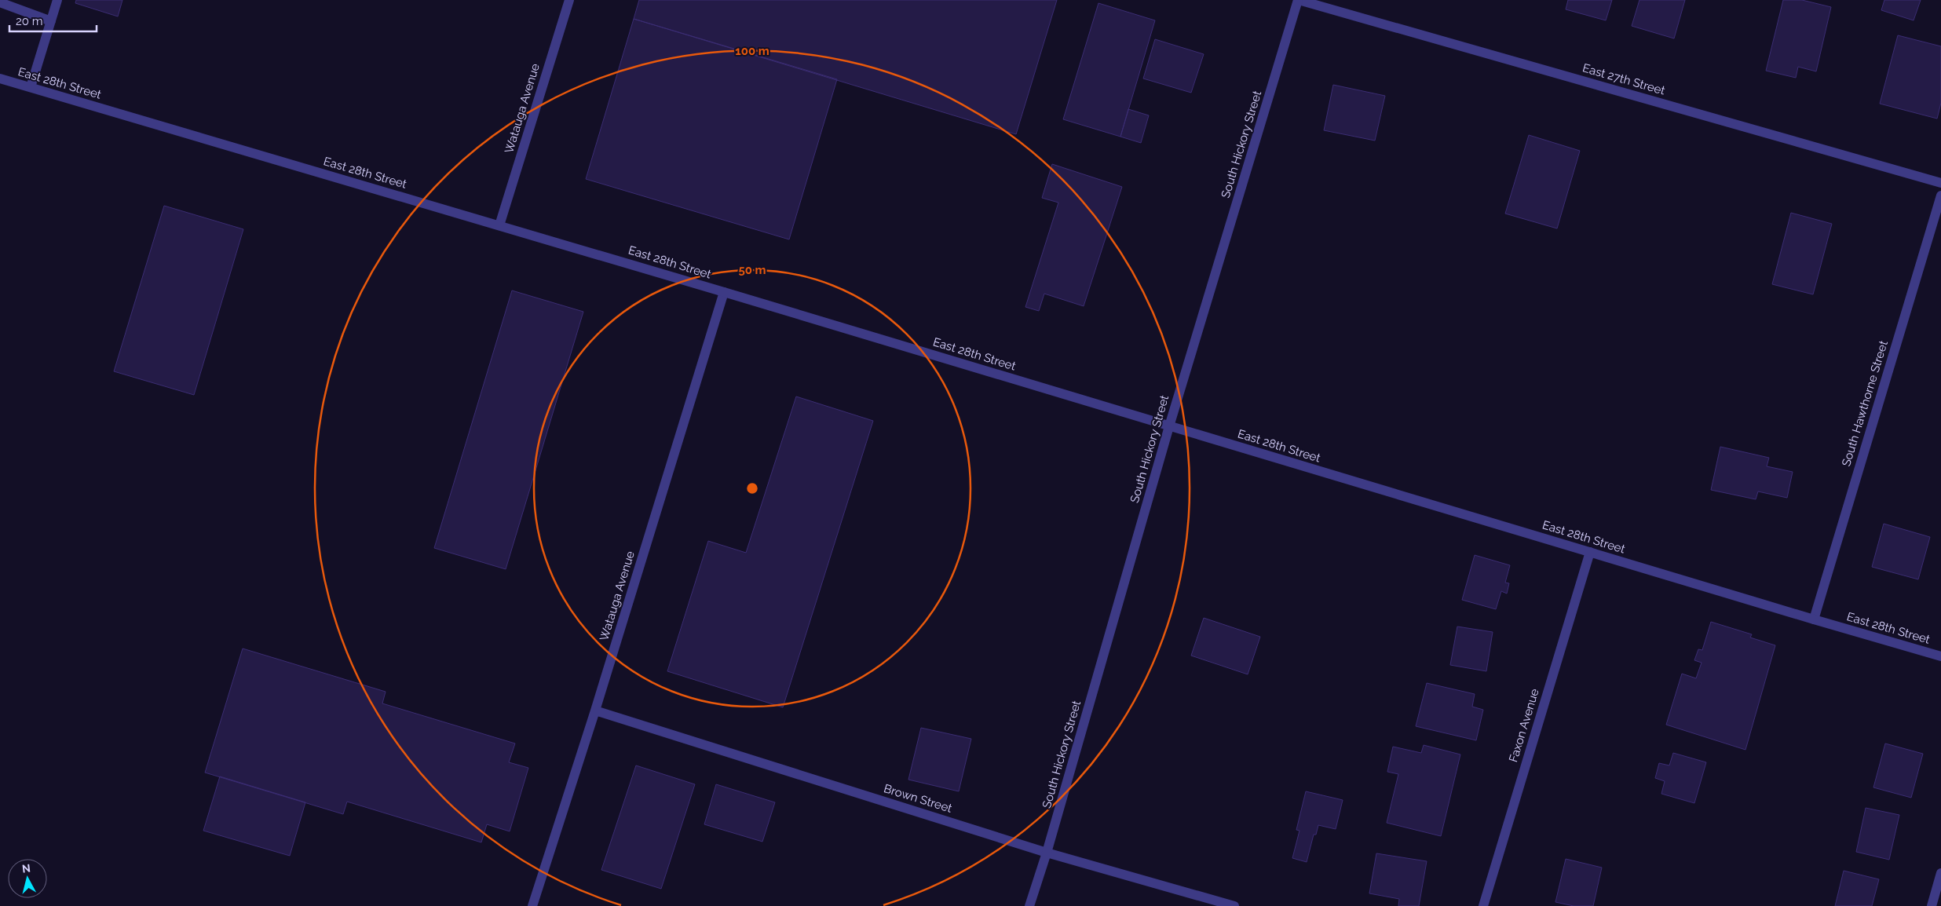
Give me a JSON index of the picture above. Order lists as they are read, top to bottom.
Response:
{
  "streets": {
    "street": [
      "East 27th Street",
      "East 28th Street",
      "Watauga Avenue",
      "South Hickory Street",
      "South Hawthorne Street",
      "Faxon Avenue",
      "Brown Street"
    ]
  },
  "crossings": [
    ["East 27th Street", "South Hickory Street"],
    ["East 28th Street", "Watauga Avenue"],
    ["East 28th Street", "South Hickory Street"],
    ["East 28th Street", "South Hawthorne Street"],
    ["East 28th Street", "Faxon Avenue"],
    ["Watauga Avenue", "Brown Street"],
    ["South Hickory Street", "Brown Street"]
  ],
  "scale_bar": "20 m",
  "north": "top",
  "rings": ["100 m", "50 m"]
}
